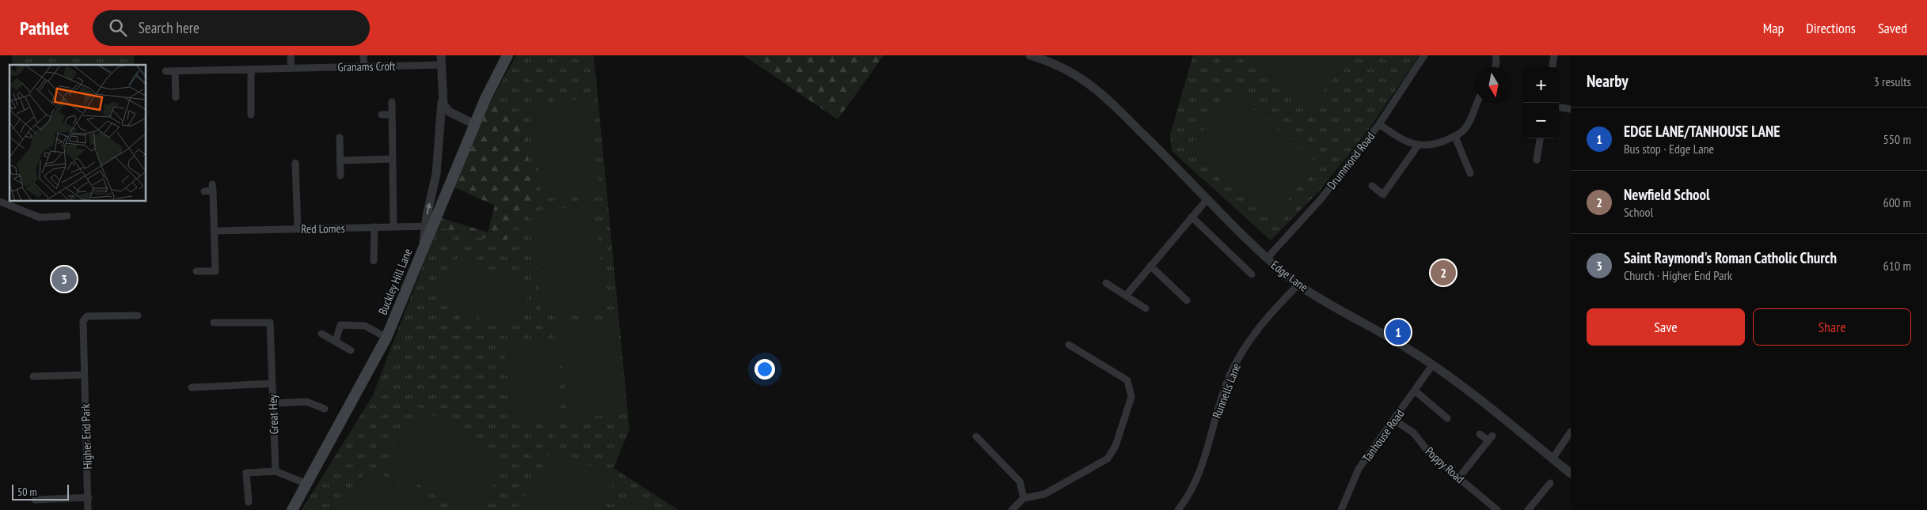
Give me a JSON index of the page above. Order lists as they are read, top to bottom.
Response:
{
  "streets": {
    "main road": ["Buckley Hill Lane"],
    "street": [
      "Granams Croft",
      "Drummond Road",
      "Red Lomes",
      "Edge Lane",
      "Runnells Lane",
      "Great Hey",
      "Tanhouse Road",
      "Higher End Park",
      "Poppy Road"
    ]
  },
  "crossings": [
    ["Drummond Road", "Edge Lane"],
    ["Red Lomes", "Buckley Hill Lane"],
    ["Edge Lane", "Runnells Lane"],
    ["Edge Lane", "Tanhouse Road"],
    ["Tanhouse Road", "Poppy Road"]
  ],
  "scale_bar": "50 m",
  "north": "bottom",
  "page": {
    "header": "Pathlet",
    "search": "Search here",
    "nav": ["Map", "Directions", "Saved"],
    "heading": ["Nearby", "3 results"],
    "map_buttons": ["+", "−"],
    "list": [
      {
        "mark": "1",
        "name": "EDGE LANE/TANHOUSE LANE",
        "note": "Bus stop · Edge Lane",
        "value": "550 m"
      },
      {
        "mark": "2",
        "name": "Newfield School",
        "note": "School",
        "value": "600 m"
      },
      {
        "mark": "3",
        "name": "Saint Raymond's Roman Catholic Church",
        "note": "Church · Higher End Park",
        "value": "610 m"
      }
    ],
    "pins": ["2", "3", "1"],
    "buttons": ["Save", "Share"],
    "scale": "50 m"
  }
}
